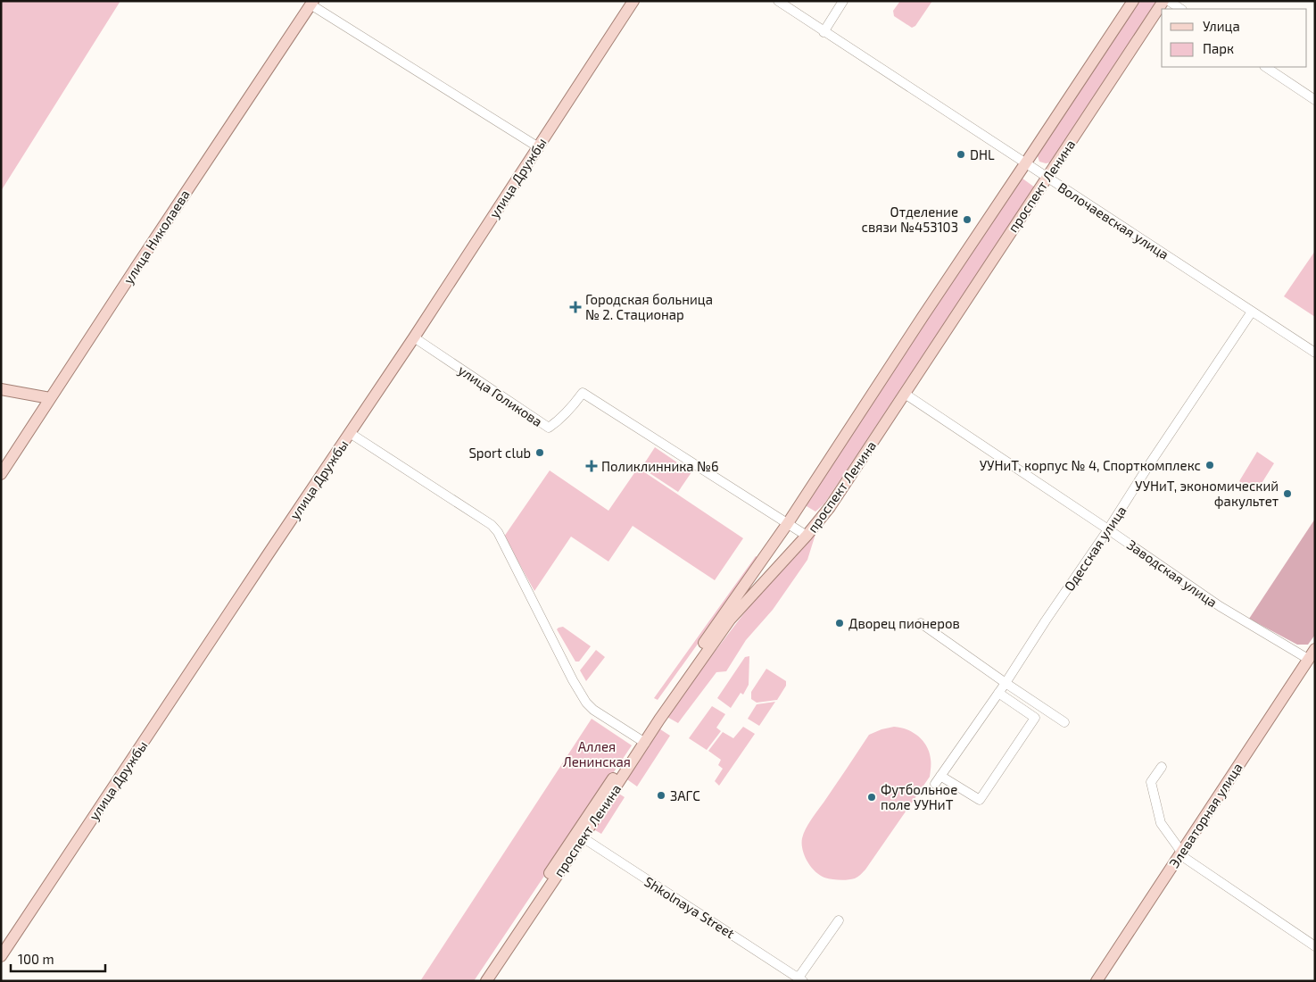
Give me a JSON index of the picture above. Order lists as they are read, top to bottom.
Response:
{
  "streets": {
    "main road": [
      "улица Дружбы",
      "проспект Ленина",
      "улица Николаева",
      "Элеваторная улица"
    ],
    "street": [
      "Волочаевская улица",
      "улица Голикова",
      "Одесская улица",
      "Заводская улица",
      "Shkolnaya Street"
    ]
  },
  "crossings": [
    ["улица Дружбы", "улица Голикова"],
    ["проспект Ленина", "Волочаевская улица"],
    ["проспект Ленина", "улица Голикова"],
    ["проспект Ленина", "Заводская улица"],
    ["проспект Ленина", "Shkolnaya Street"],
    ["Волочаевская улица", "Одесская улица"],
    ["Одесская улица", "Заводская улица"],
    ["Заводская улица", "Элеваторная улица"]
  ],
  "parks": ["Аллея Ленинская"],
  "places": {
    "other": [
      "DHL",
      "Отделение связи №453103",
      "Sport club",
      "УУНиТ, корпус № 4, Спорткомплекс",
      "УУНиТ, экономический факультет",
      "Дворец пионеров",
      "ЗАГС",
      "Футбольное поле УУНиТ"
    ],
    "health": ["Городская больница № 2. Стационар", "Поликлинника №6"]
  },
  "legend": ["Улица", "Парк"],
  "scale_bar": "100 m"
}
